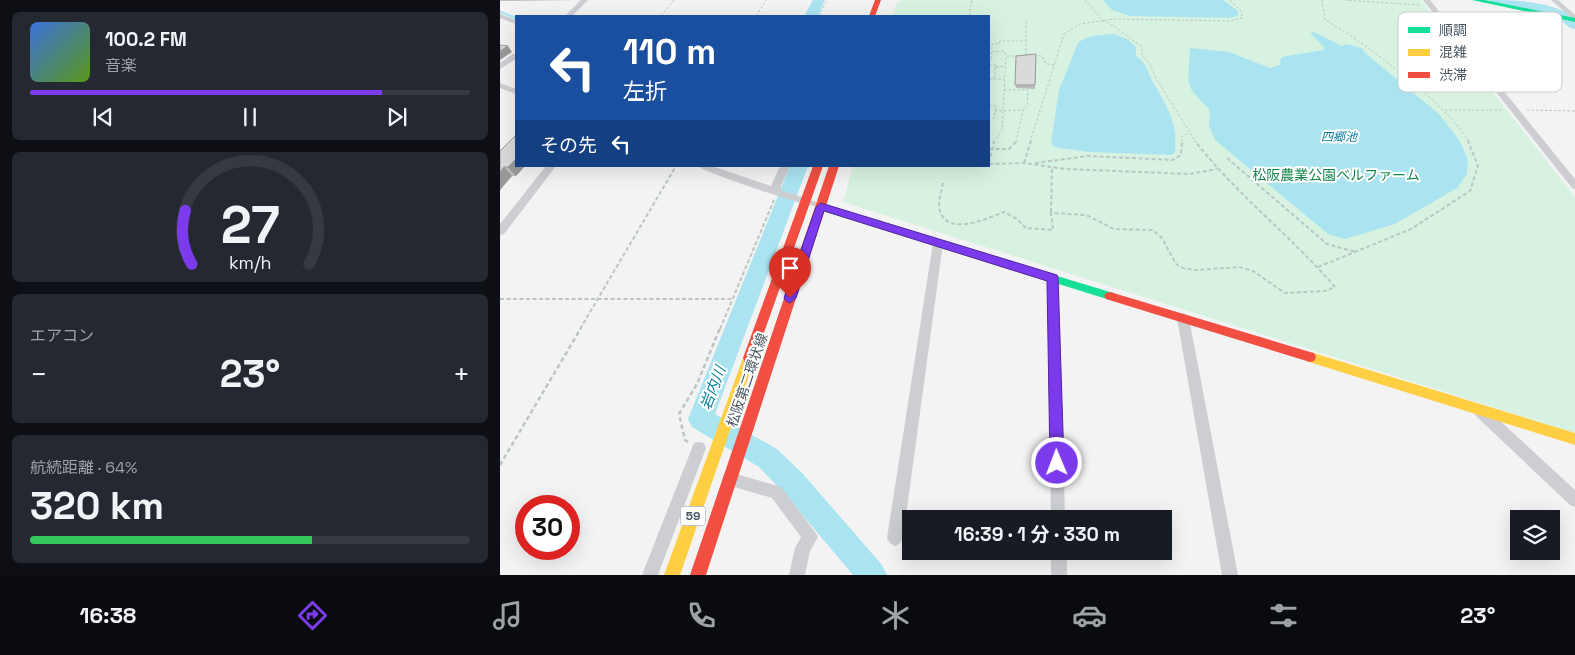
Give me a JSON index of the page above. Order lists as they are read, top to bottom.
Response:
{
  "streets": {
    "main road": ["松阪第二環状線", "59"]
  },
  "water": ["四郷池", "岩内川"],
  "parks": ["松阪農業公園ベルファーム"],
  "legend": ["順調", "混雑", "渋滞"],
  "page": {
    "turn": ["110 m", "左折"],
    "song": ["100.2 FM", "音楽"],
    "then": "その先",
    "tile": [
      "エアコン",
      ["航続距離 · 64%", "320 km"]
    ],
    "heat": ["−", "23°", "+"],
    "limit": "30",
    "trip": "16:39 · 1 分 · 330 m",
    "tabs": ["16:38", "23°"],
    "gauge": ["27", "km/h"]
  }
}
